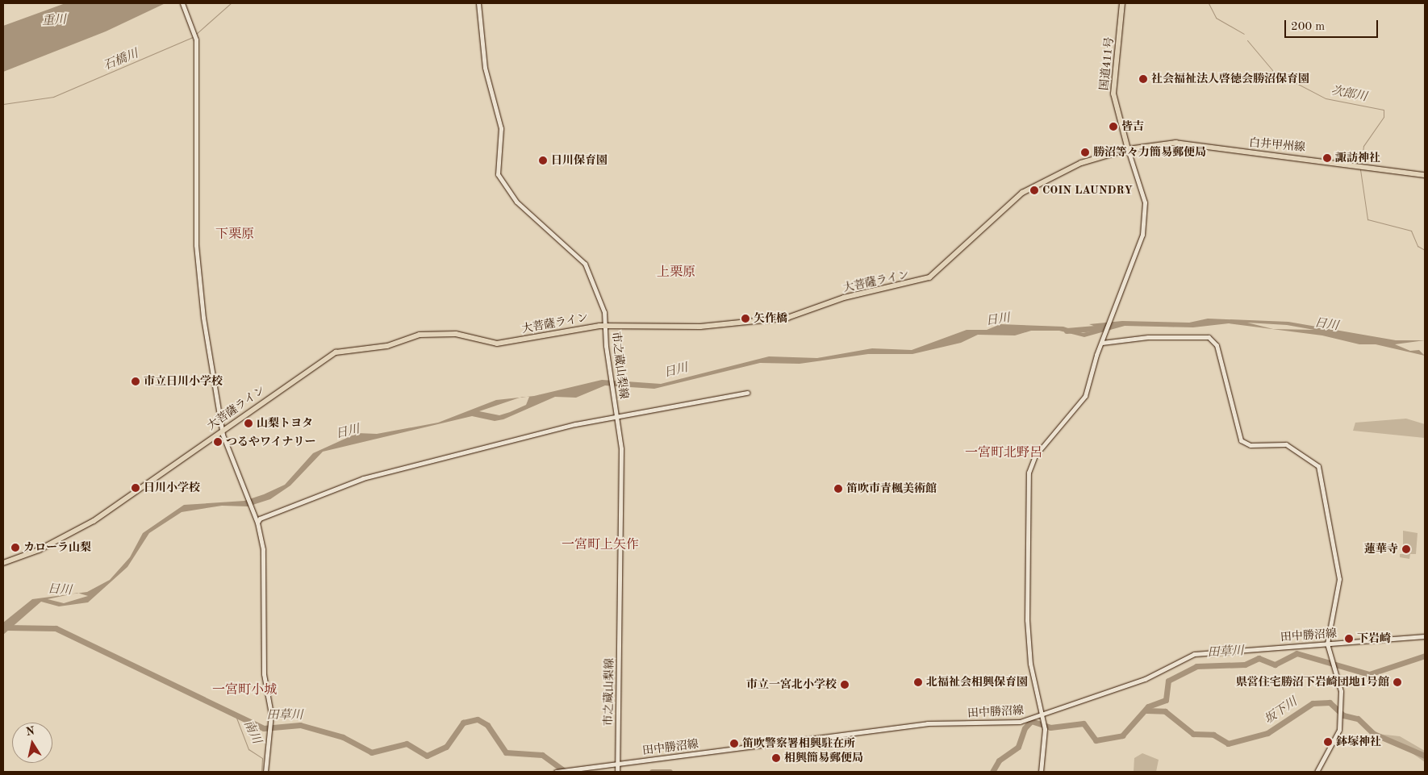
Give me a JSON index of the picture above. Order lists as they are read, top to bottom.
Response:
{
  "streets": {
    "highway": ["国道411号", "大菩薩ライン"],
    "main road": ["白井甲州線"],
    "street": ["市之蔵山梨線", "田中勝沼線"]
  },
  "crossings": [
    ["国道411号", "白井甲州線"],
    ["国道411号", "大菩薩ライン"],
    ["白井甲州線", "大菩薩ライン"],
    ["大菩薩ライン", "市之蔵山梨線"],
    ["市之蔵山梨線", "田中勝沼線"]
  ],
  "districts": [
    "下栗原",
    "上栗原",
    "一宮町北野呂",
    "一宮町上矢作",
    "一宮町小城"
  ],
  "water": [
    "重川",
    "石橋川",
    "次郎川",
    "日川",
    "田草川",
    "坂下川",
    "南川"
  ],
  "places": [
    "社会福祉法人啓徳会勝沼保育園",
    "皆吉",
    "勝沼等々力簡易郵便局",
    "諏訪神社",
    "日川保育園",
    "COIN LAUNDRY",
    "矢作橋",
    "市立日川小学校",
    "山梨トヨタ",
    "つるやワイナリー",
    "日川小学校",
    "笛吹市青楓美術館",
    "カローラ山梨",
    "蓮華寺",
    "下岩崎",
    "北福祉会相興保育園",
    "県営住宅勝沼下岩崎団地1号館",
    "市立一宮北小学校",
    "鉢塚神社",
    "笛吹警察署相興駐在所",
    "相興簡易郵便局"
  ],
  "scale_bar": "200 m",
  "north": "top"
}
